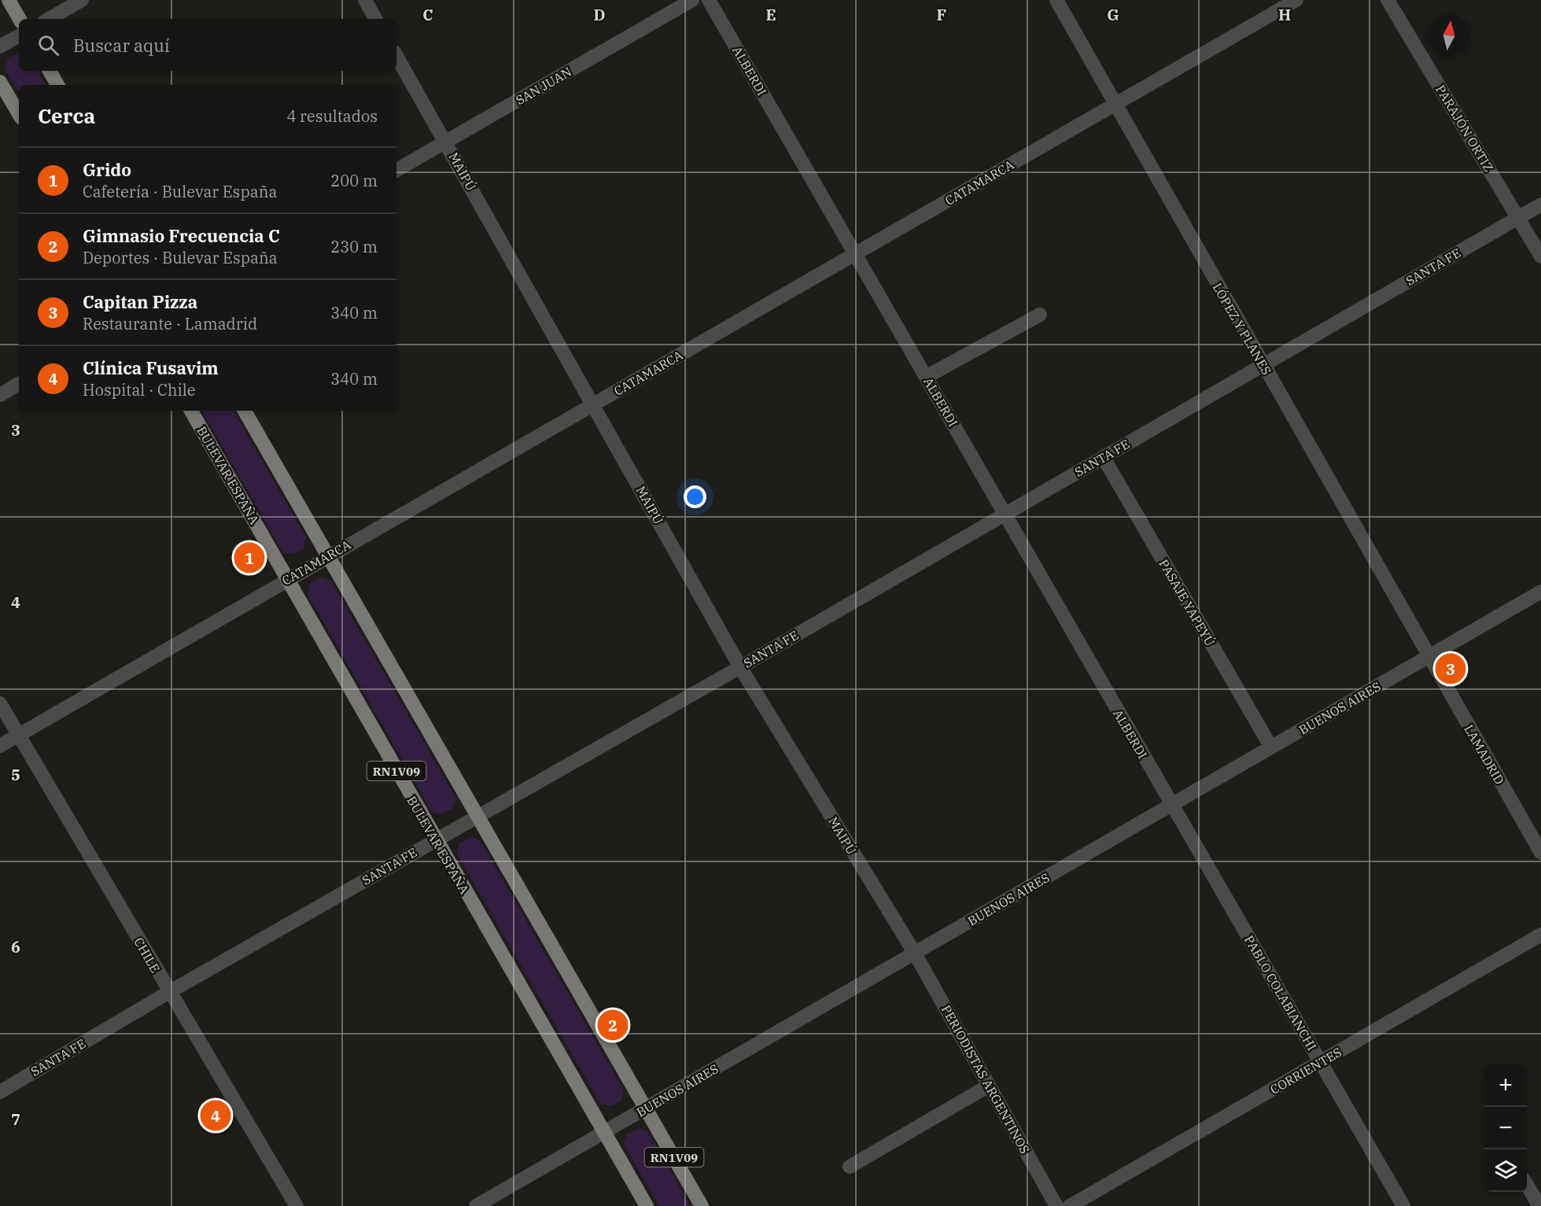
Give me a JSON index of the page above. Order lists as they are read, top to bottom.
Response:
{
  "streets": {
    "main road": ["BULEVAR ESPAÑA", "RN1V09"],
    "street": [
      "ALBERDI",
      "SAN JUAN",
      "PARAJÓN ORTIZ",
      "MAIPÚ",
      "CATAMARCA",
      "SANTA FE",
      "LÓPEZ Y PLANES",
      "PASAJE YAPEYÚ",
      "BUENOS AIRES",
      "LAMADRID",
      "CHILE",
      "PABLO COLABIANCHI",
      "CORRIENTES",
      "PERIODISTAS ARGENTINOS"
    ]
  },
  "crossings": [
    ["ALBERDI", "CATAMARCA"],
    ["ALBERDI", "SANTA FE"],
    ["ALBERDI", "BUENOS AIRES"],
    ["ALBERDI", "PABLO COLABIANCHI"],
    ["SAN JUAN", "MAIPÚ"],
    ["PARAJÓN ORTIZ", "SANTA FE"],
    ["MAIPÚ", "CATAMARCA"],
    ["MAIPÚ", "SANTA FE"],
    ["MAIPÚ", "BUENOS AIRES"],
    ["MAIPÚ", "PERIODISTAS ARGENTINOS"],
    ["CATAMARCA", "LÓPEZ Y PLANES"],
    ["CATAMARCA", "BULEVAR ESPAÑA"],
    ["CATAMARCA", "RN1V09"],
    ["CATAMARCA", "CHILE"],
    ["SANTA FE", "LÓPEZ Y PLANES"],
    ["SANTA FE", "BULEVAR ESPAÑA"],
    ["SANTA FE", "PASAJE YAPEYÚ"],
    ["SANTA FE", "RN1V09"],
    ["SANTA FE", "CHILE"],
    ["LÓPEZ Y PLANES", "BUENOS AIRES"],
    ["LÓPEZ Y PLANES", "LAMADRID"],
    ["BULEVAR ESPAÑA", "BUENOS AIRES"],
    ["BULEVAR ESPAÑA", "RN1V09"],
    ["PASAJE YAPEYÚ", "BUENOS AIRES"],
    ["BUENOS AIRES", "LAMADRID"],
    ["BUENOS AIRES", "RN1V09"],
    ["BUENOS AIRES", "PABLO COLABIANCHI"],
    ["BUENOS AIRES", "PERIODISTAS ARGENTINOS"],
    ["PABLO COLABIANCHI", "CORRIENTES"]
  ],
  "north": "top",
  "page": {
    "search": "Buscar aquí",
    "heading": ["Cerca", "4 resultados"],
    "list": [
      {
        "mark": "1",
        "name": "Grido",
        "note": "Cafetería · Bulevar España",
        "value": "200 m"
      },
      {
        "mark": "2",
        "name": "Gimnasio Frecuencia C",
        "note": "Deportes · Bulevar España",
        "value": "230 m"
      },
      {
        "mark": "3",
        "name": "Capitan Pizza",
        "note": "Restaurante · Lamadrid",
        "value": "340 m"
      },
      {
        "mark": "4",
        "name": "Clínica Fusavim",
        "note": "Hospital · Chile",
        "value": "340 m"
      }
    ],
    "pins": [
      "1",
      "3",
      "2",
      "4"
    ],
    "map_buttons": ["+", "−"]
  },
  "grid": {
    "columns": [
      "C",
      "D",
      "E",
      "F",
      "G",
      "H"
    ],
    "rows": [
      "3",
      "4",
      "5",
      "6",
      "7"
    ]
  }
}
